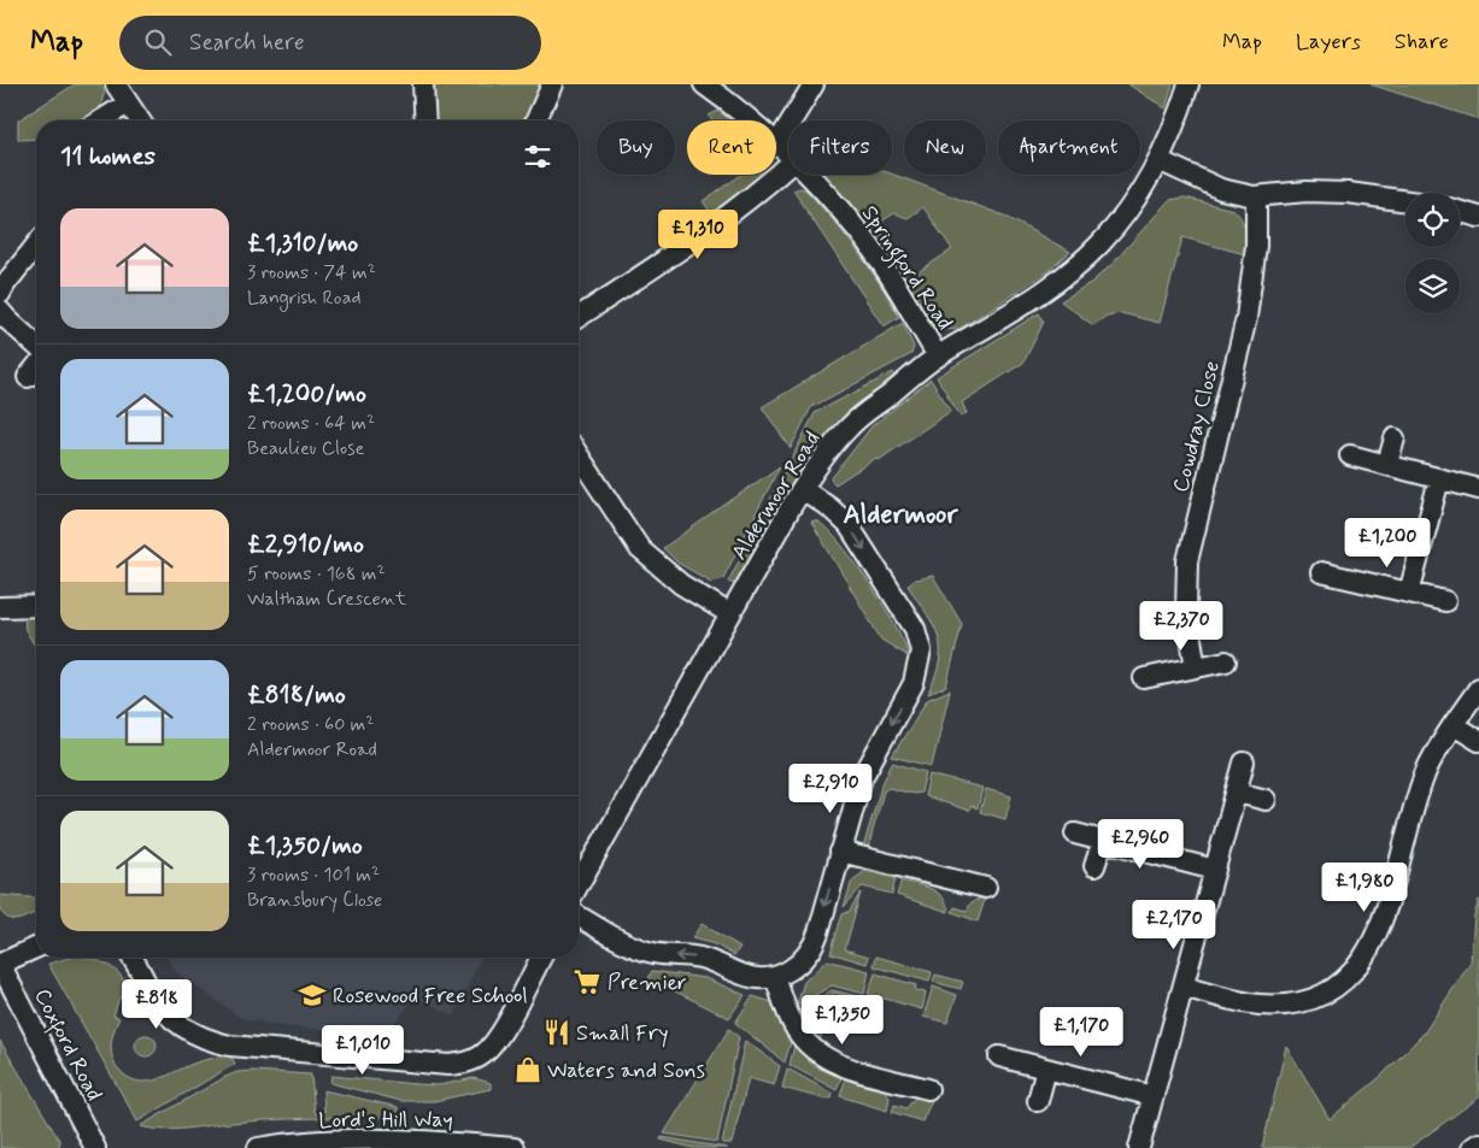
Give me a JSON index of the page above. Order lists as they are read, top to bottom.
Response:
{
  "streets": {
    "street": [
      "Springford Road",
      "Cowdray Close",
      "Aldermoor Road",
      "Coxford Road",
      "Lord's Hill Way"
    ]
  },
  "crossings": [
    ["Springford Road", "Aldermoor Road"]
  ],
  "districts": ["Aldermoor"],
  "places": {
    "supermarket": ["Premier"],
    "school or university": ["Rosewood Free School"],
    "restaurant": ["Small Fry"],
    "shop": ["Waters and Sons"]
  },
  "page": {
    "header": "Map",
    "search": "Search here",
    "nav": ["Map", "Layers", "Share"],
    "chip": [
      "Buy",
      "Rent",
      "Filters",
      "New",
      "Apartment"
    ],
    "heading": "11 homes",
    "list": [
      {
        "name": "£1,310/mo",
        "note": "3 rooms · 74 m² · Langrish Road"
      },
      {
        "name": "£1,200/mo",
        "note": "2 rooms · 64 m² · Beaulieu Close"
      },
      {
        "name": "£2,910/mo",
        "note": "5 rooms · 168 m² · Waltham Crescent"
      },
      {
        "name": "£818/mo",
        "note": "2 rooms · 60 m² · Aldermoor Road"
      },
      {
        "name": "£1,350/mo",
        "note": "3 rooms · 101 m² · Bransbury Close"
      }
    ],
    "price": [
      "£1,310",
      "£1,200",
      "£2,370",
      "£2,910",
      "£2,960",
      "£1,980",
      "£2,170",
      "£818",
      "£1,350",
      "£1,170",
      "£1,010"
    ]
  }
}
